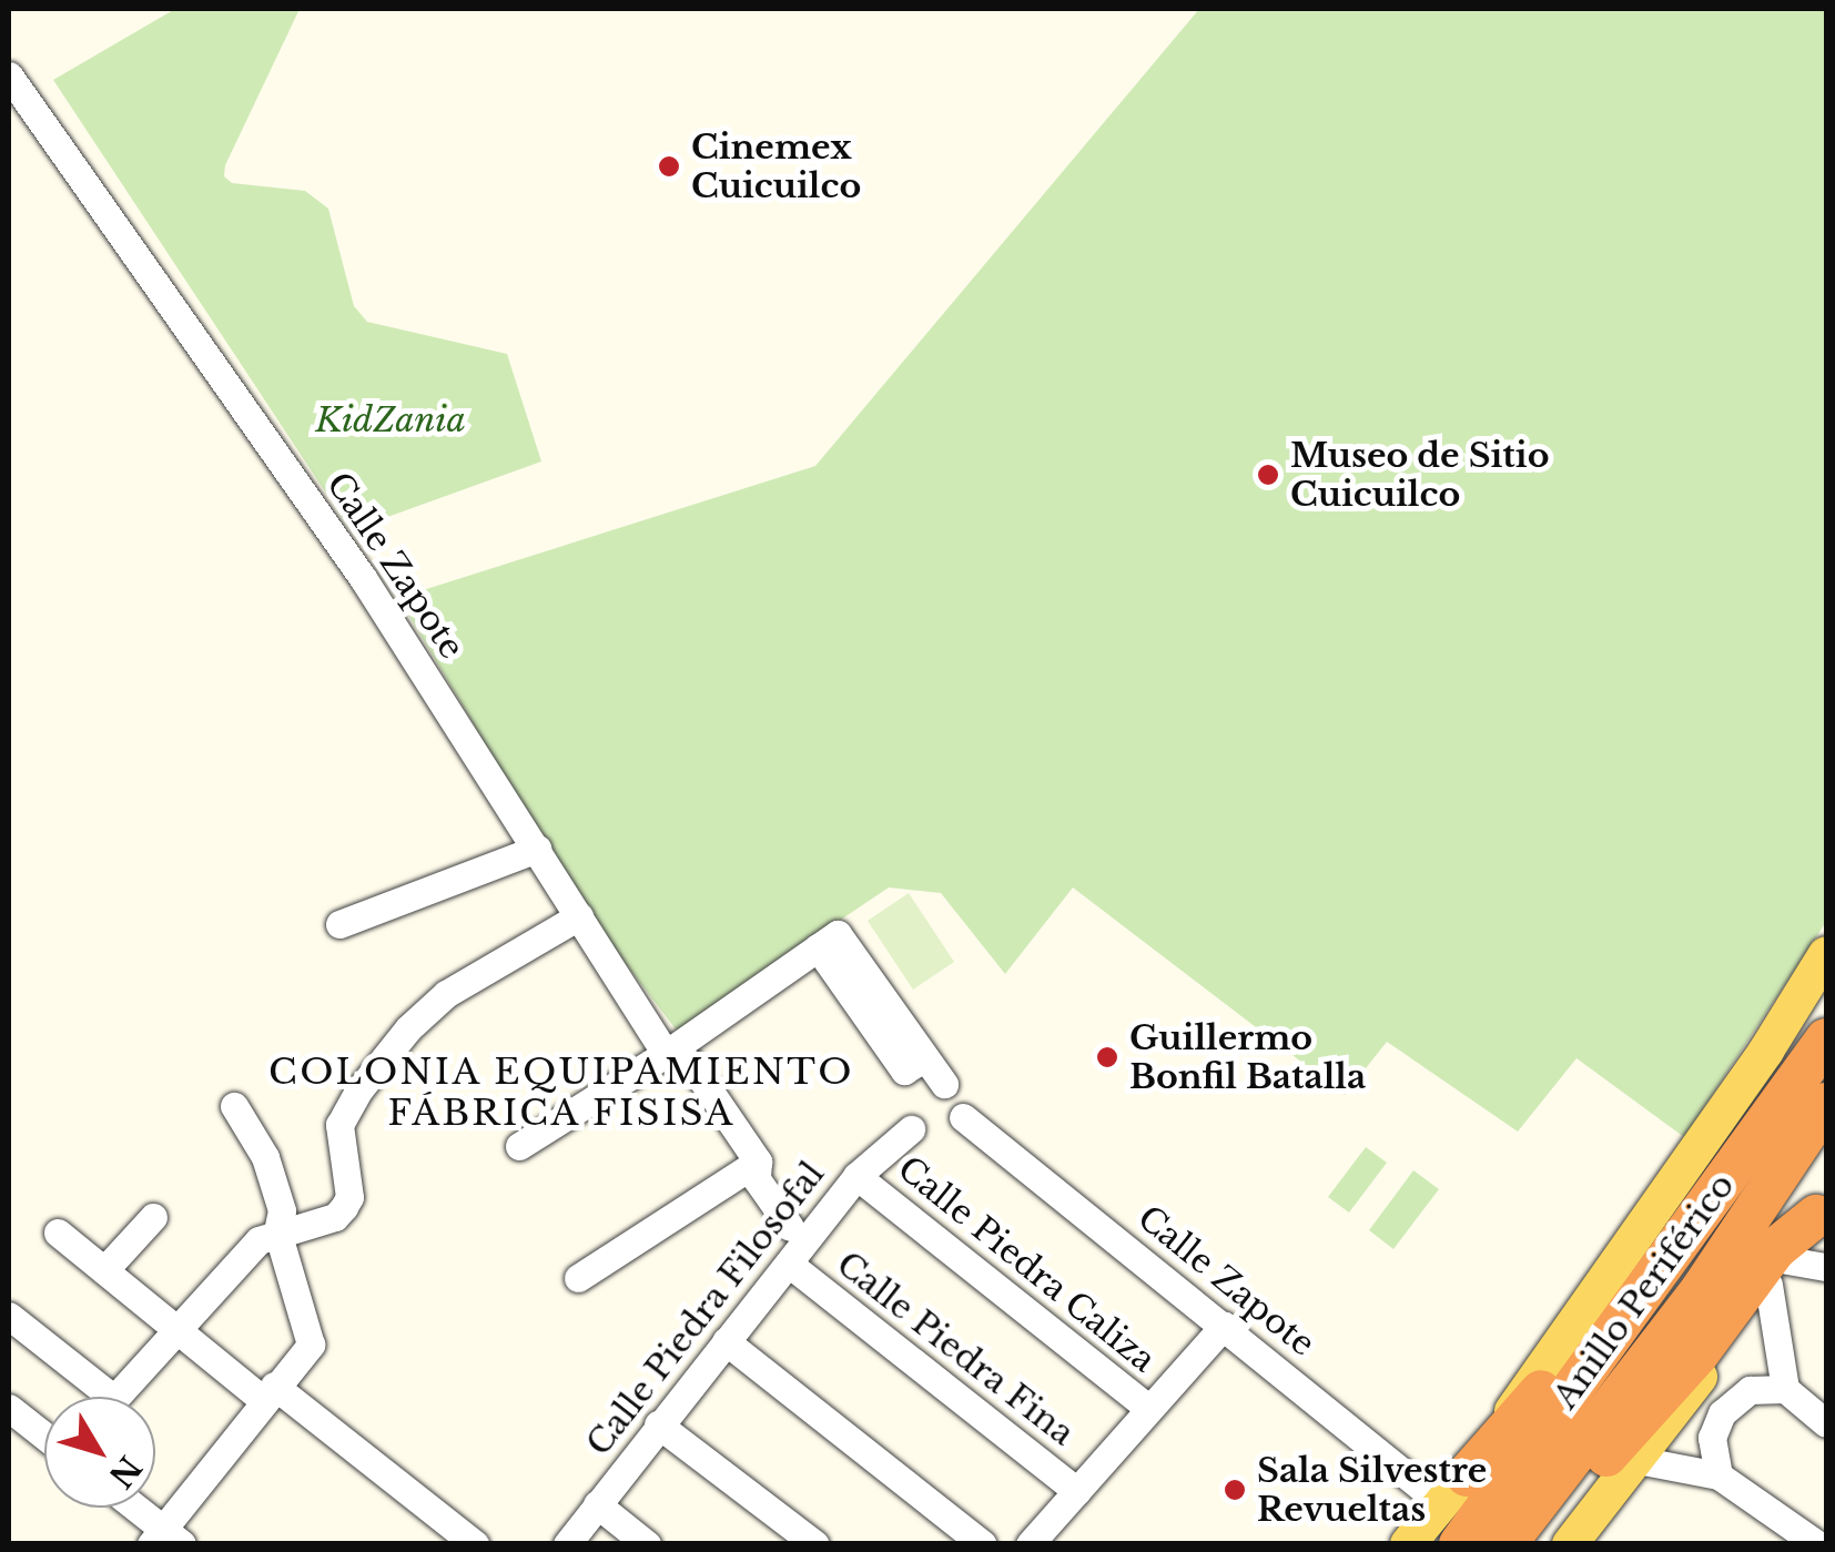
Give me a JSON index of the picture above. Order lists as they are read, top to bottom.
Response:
{
  "streets": {
    "highway": ["Anillo Periférico"],
    "street": [
      "Calle Zapote",
      "Calle Piedra Caliza",
      "Calle Piedra Filosofal",
      "Calle Piedra Fina"
    ]
  },
  "crossings": [
    ["Calle Piedra Caliza", "Calle Piedra Filosofal"],
    ["Calle Piedra Filosofal", "Calle Piedra Fina"]
  ],
  "districts": ["COLONIA EQUIPAMIENTO FÁBRICA FISISA"],
  "parks": ["KidZania"],
  "places": [
    "Cinemex Cuicuilco",
    "Museo de Sitio Cuicuilco",
    "Guillermo Bonfil Batalla",
    "Sala Silvestre Revueltas"
  ],
  "north": "bottom right"
}
